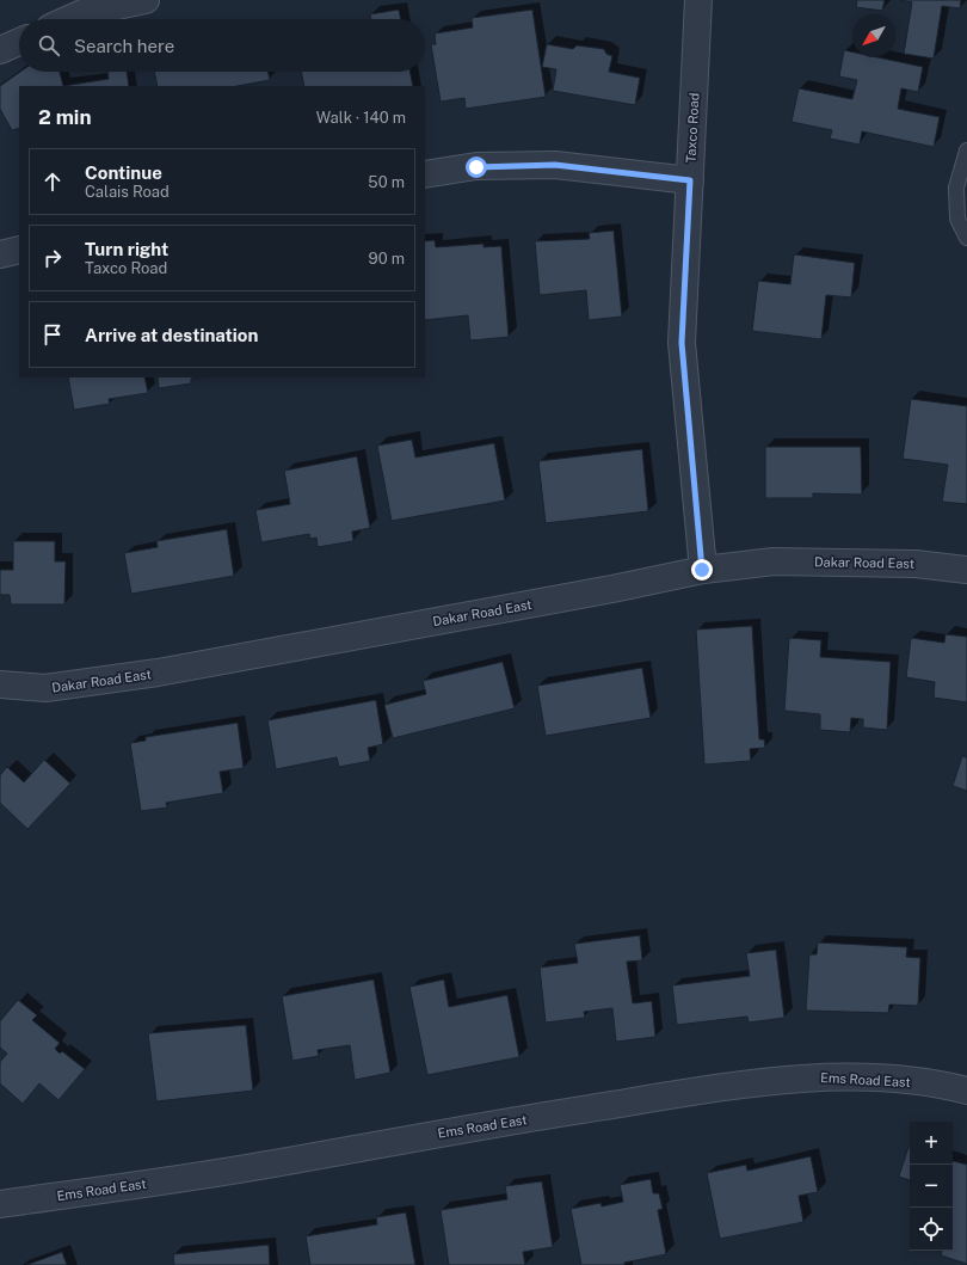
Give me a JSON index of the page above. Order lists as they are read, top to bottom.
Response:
{
  "streets": {
    "street": ["Taxco Road", "Dakar Road East", "Ems Road East"]
  },
  "crossings": [
    ["Taxco Road", "Dakar Road East"]
  ],
  "north": "bottom left",
  "page": {
    "search": "Search here",
    "heading": ["2 min", "Walk · 140 m"],
    "list": [
      ["Continue", "Calais Road", "50 m"],
      ["Turn right", "Taxco Road", "90 m"],
      "Arrive at destination"
    ],
    "map_buttons": ["+", "−"]
  }
}
